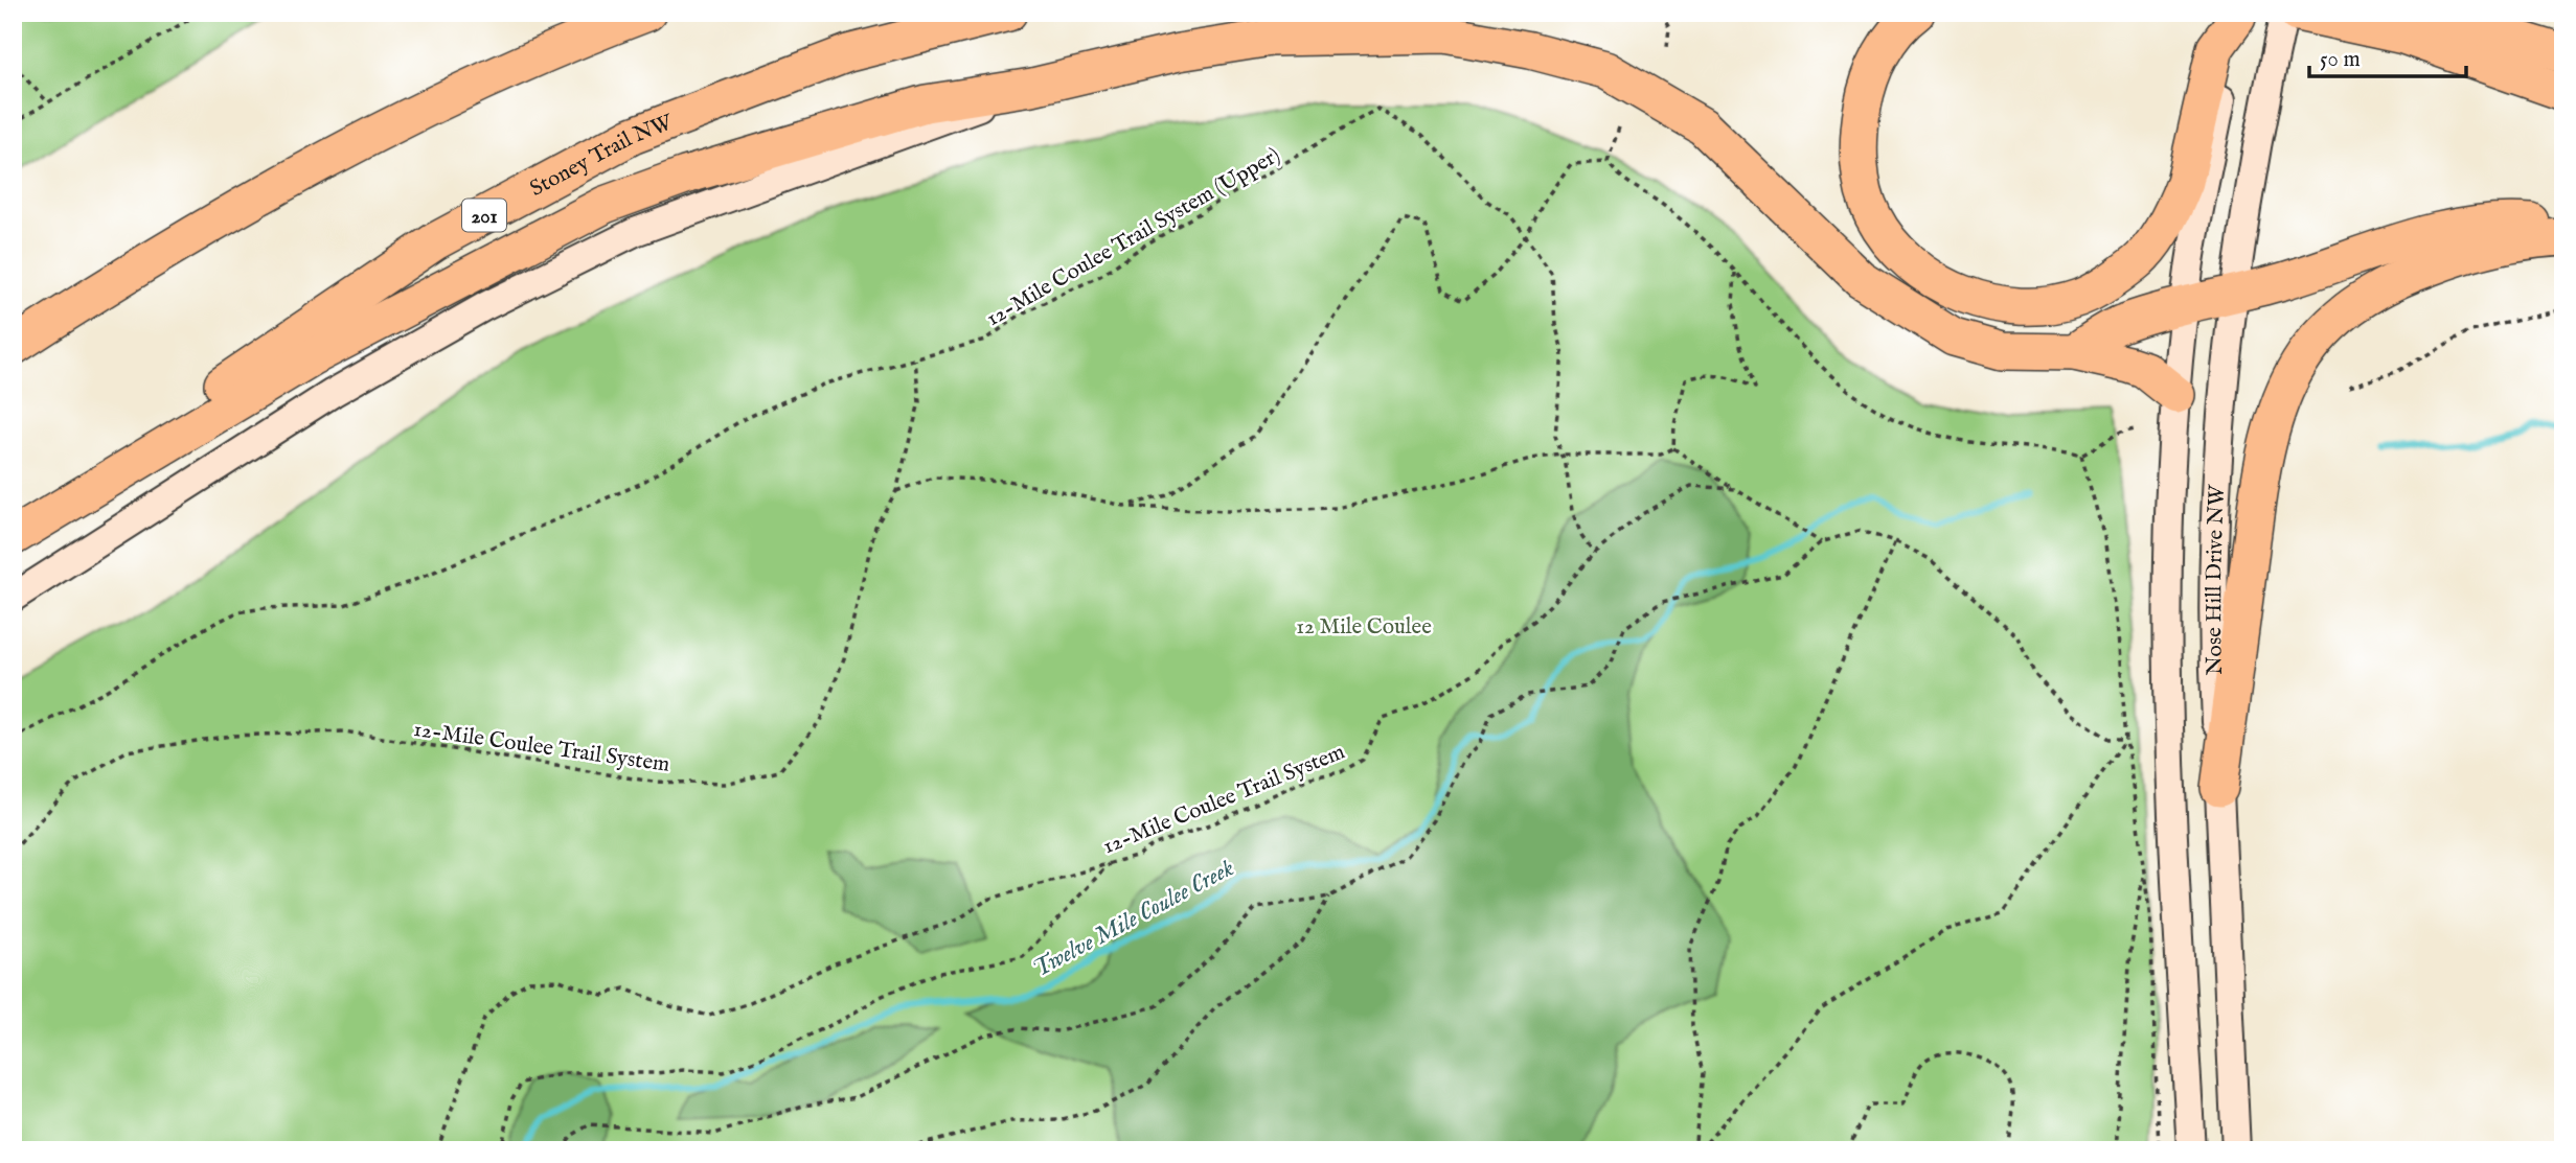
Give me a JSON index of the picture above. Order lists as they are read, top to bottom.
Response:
{
  "streets": {
    "highway": ["Stoney Trail NW", "201"],
    "street": ["Nose Hill Drive NW"],
    "path": ["12-Mile Coulee Trail System (Upper)", "12-Mile Coulee Trail System"]
  },
  "crossings": [
    ["12-Mile Coulee Trail System (Upper)", "12-Mile Coulee Trail System"]
  ],
  "water": ["Twelve Mile Coulee Creek"],
  "parks": ["12 Mile Coulee"],
  "scale_bar": "50 m"
}
